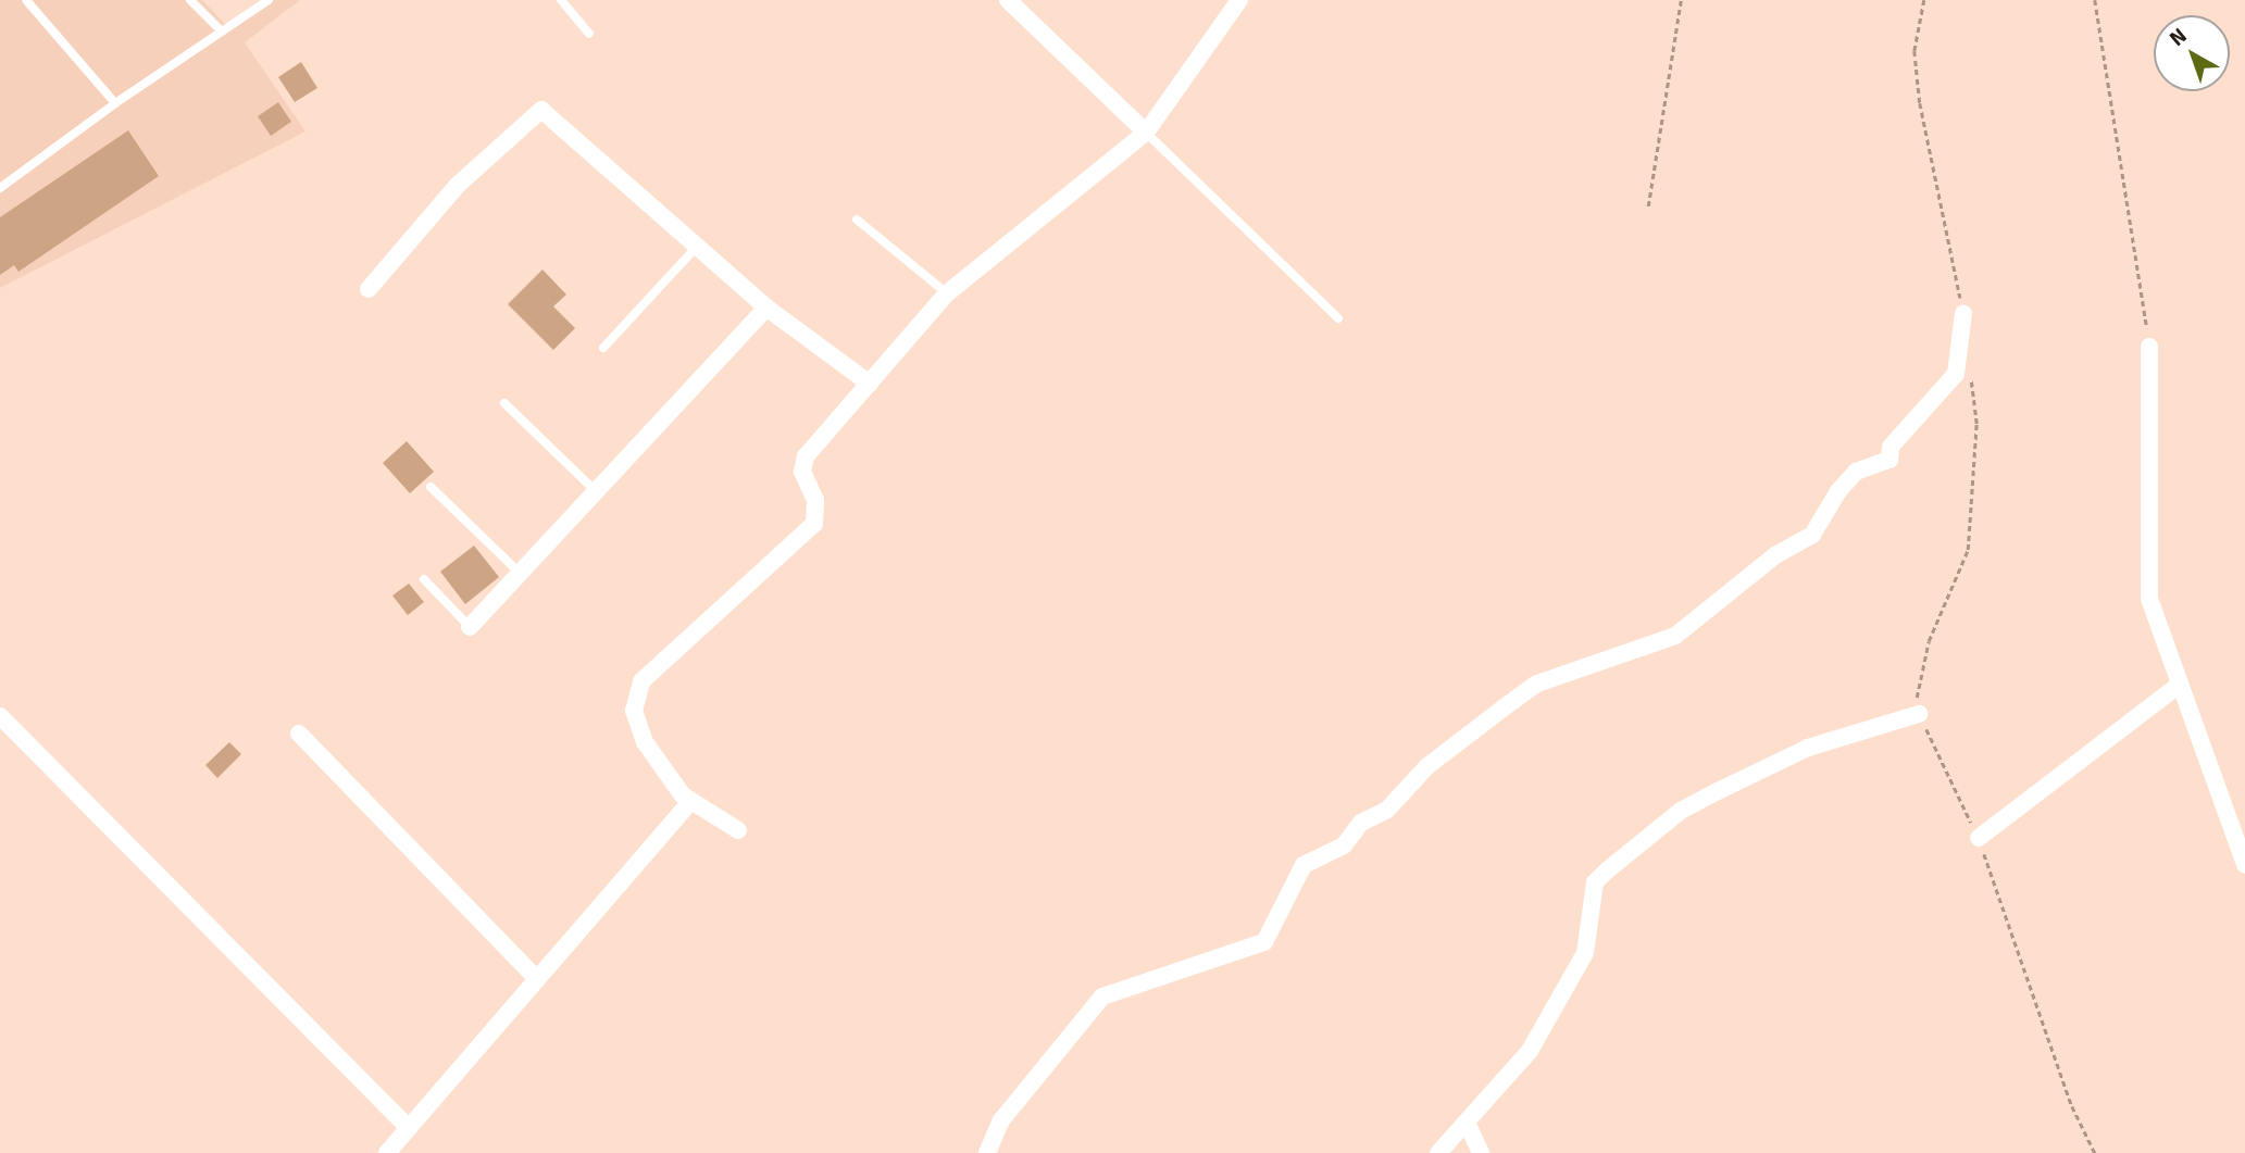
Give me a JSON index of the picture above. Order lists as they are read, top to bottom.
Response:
{
  "north": "top left"
}
